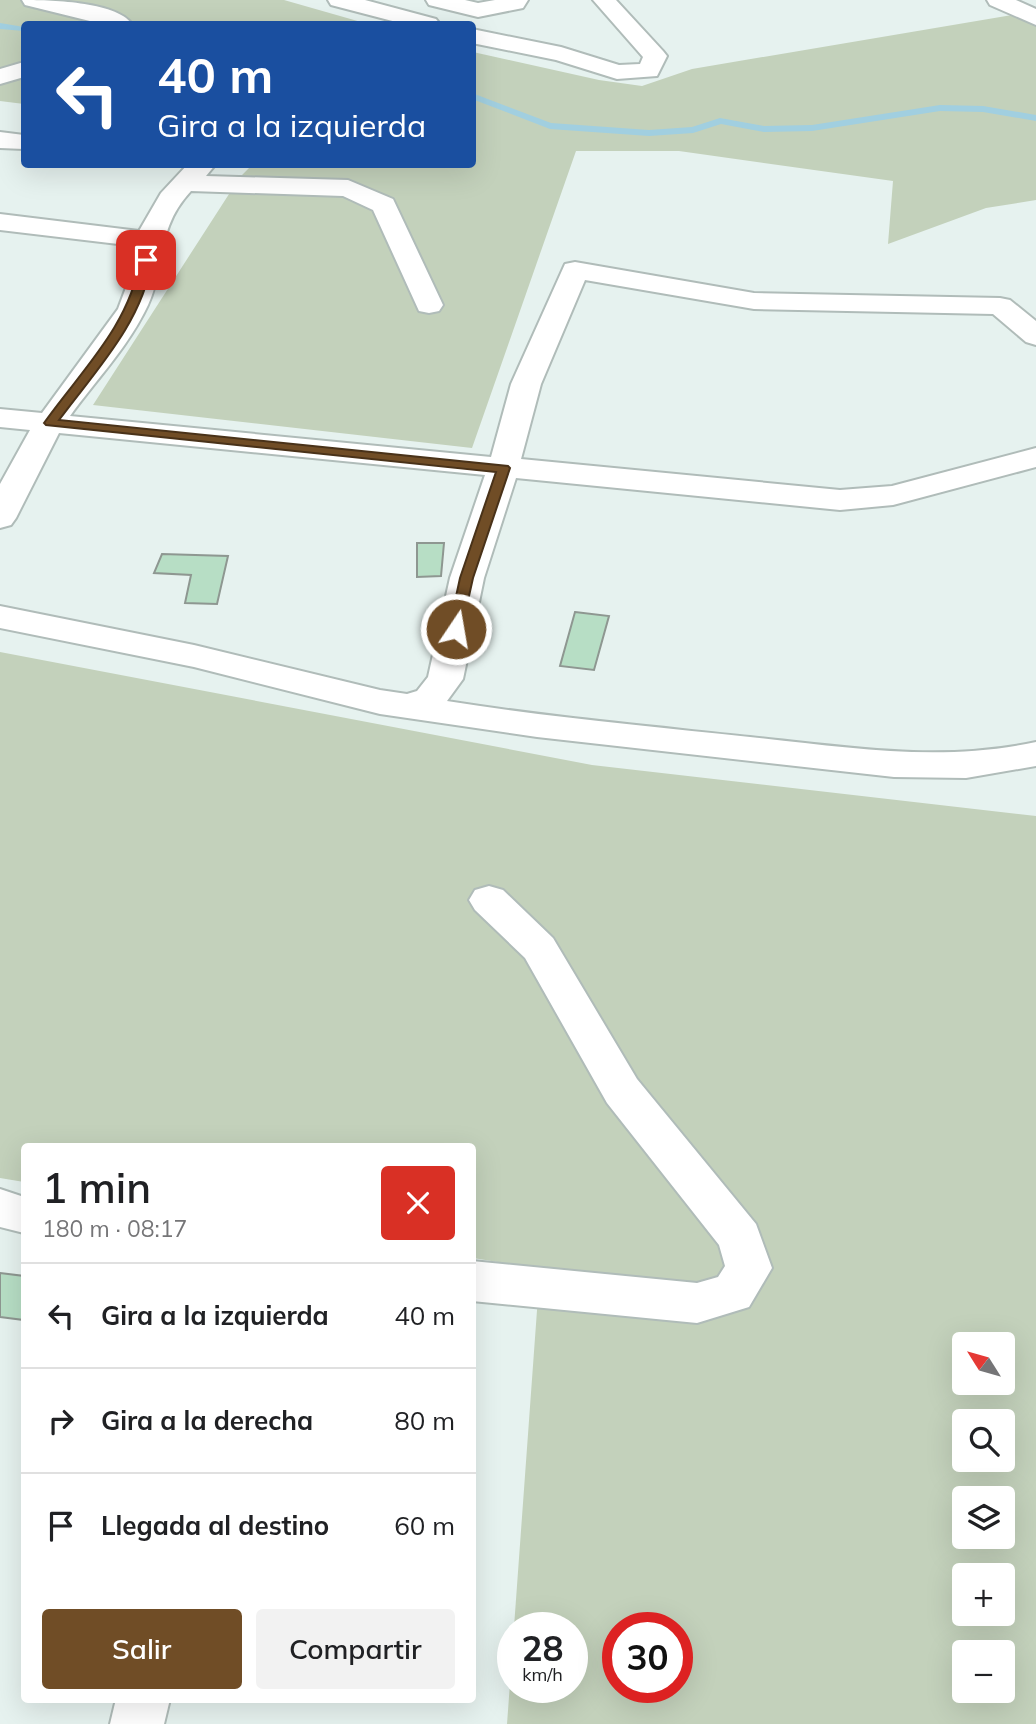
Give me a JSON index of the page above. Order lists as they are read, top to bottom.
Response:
{
  "north": "top left",
  "page": {
    "turn": ["40 m", "Gira a la izquierda"],
    "heading": ["1 min", "180 m · 08:17"],
    "list": [
      {
        "name": "Gira a la izquierda",
        "value": "40 m"
      },
      {
        "name": "Gira a la derecha",
        "value": "80 m"
      },
      {
        "name": "Llegada al destino",
        "value": "60 m"
      }
    ],
    "map_buttons": ["+", "−"],
    "buttons": ["Salir", "Compartir"],
    "speed": "28 km/h",
    "limit": "30"
  }
}
